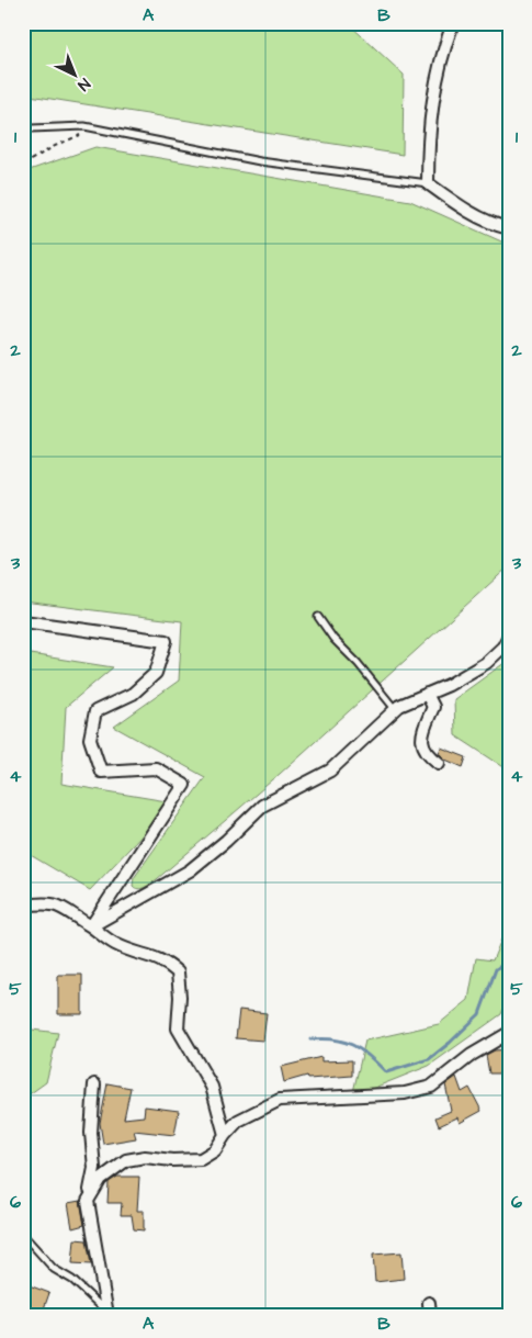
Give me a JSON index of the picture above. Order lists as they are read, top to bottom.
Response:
{
  "north": "bottom right",
  "grid": {
    "columns": ["A", "B"],
    "rows": [
      "1",
      "2",
      "3",
      "4",
      "5",
      "6"
    ]
  }
}
